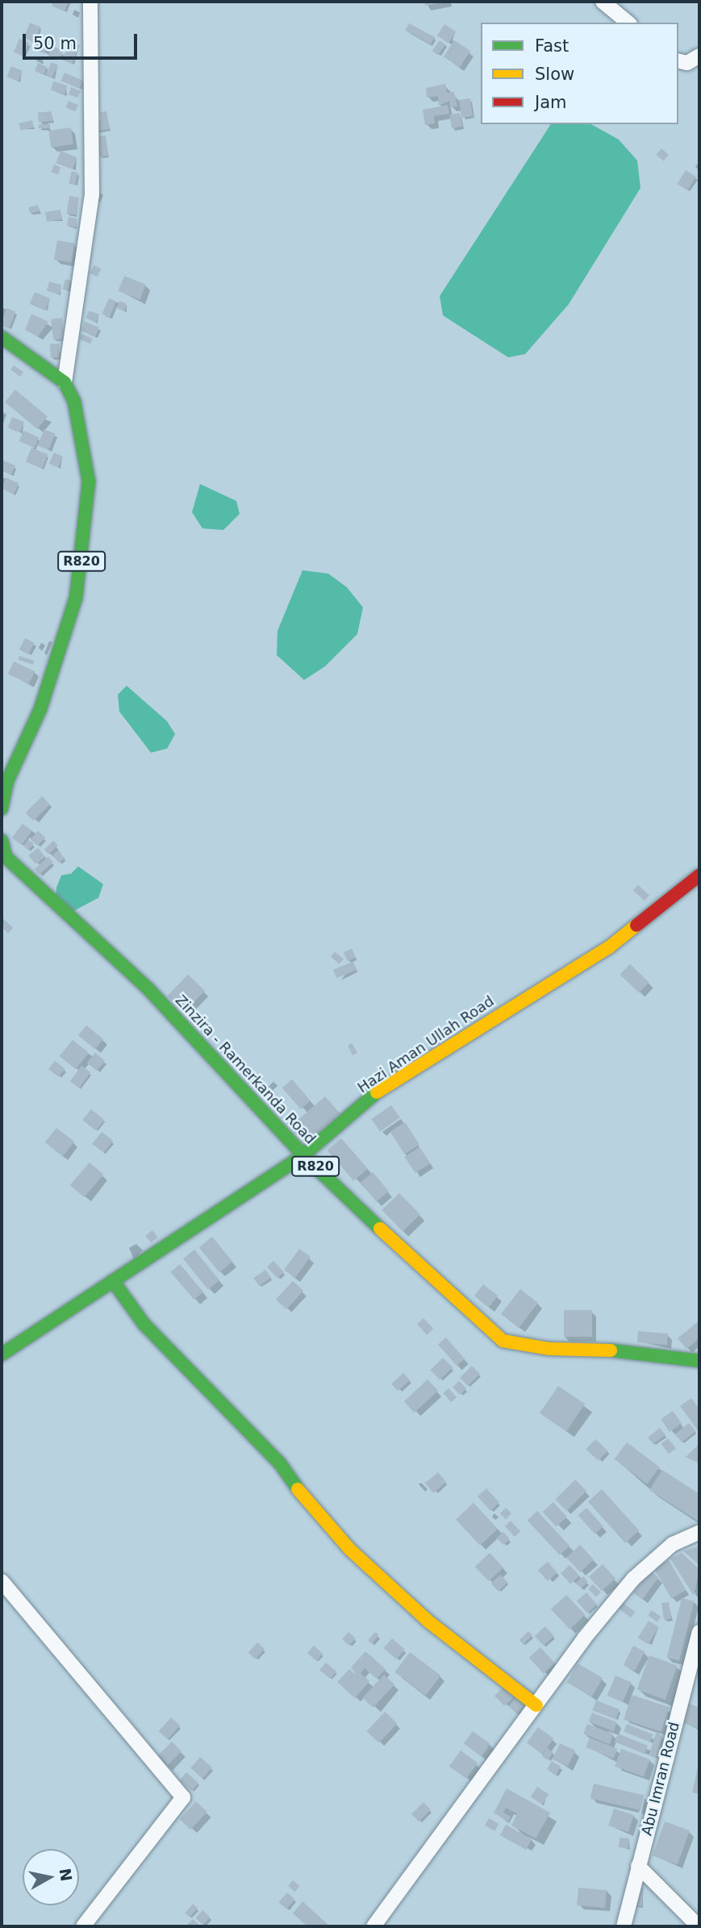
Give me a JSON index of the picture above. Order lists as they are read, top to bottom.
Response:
{
  "streets": {
    "street": [
      "R820",
      "Hazi Aman Ullah Road",
      "Zinzira - Ramerkanda Road",
      "Abu Imran Road"
    ]
  },
  "crossings": [
    ["Hazi Aman Ullah Road", "Zinzira - Ramerkanda Road"]
  ],
  "legend": ["Fast", "Slow", "Jam"],
  "scale_bar": "50 m",
  "north": "right"
}
